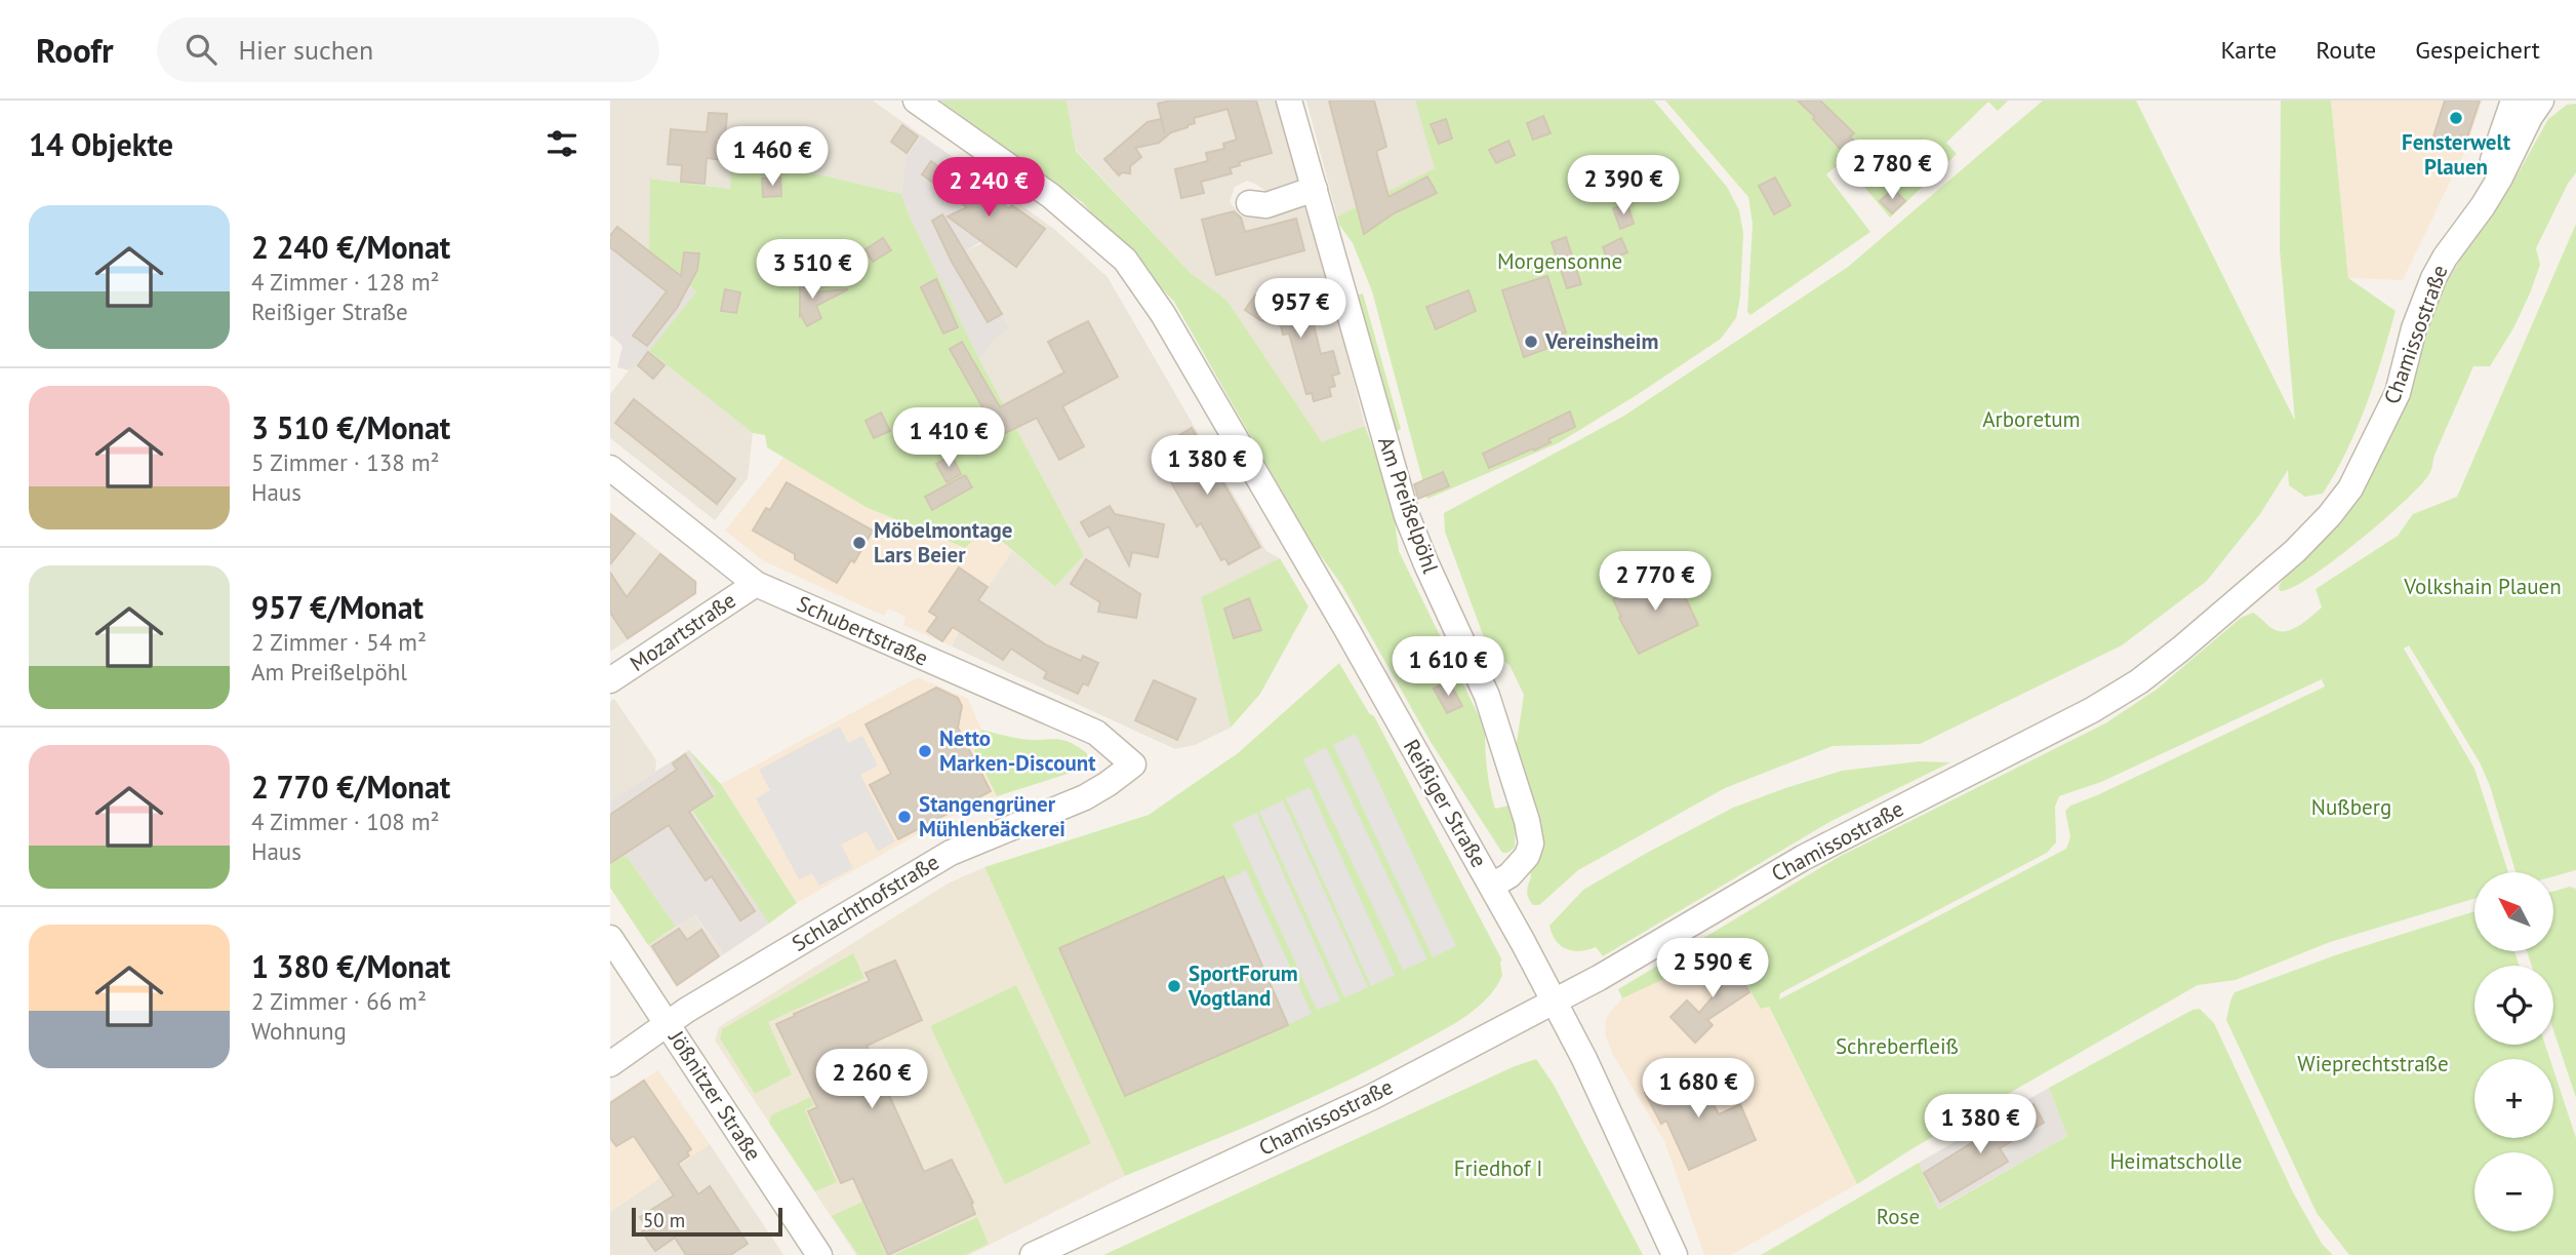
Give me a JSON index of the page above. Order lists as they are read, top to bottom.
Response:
{
  "streets": {
    "street": [
      "Chamissostraße",
      "Am Preißelpöhl",
      "Schubertstraße",
      "Mozartstraße",
      "Reißiger Straße",
      "Schlachthofstraße",
      "Jößnitzer Straße"
    ]
  },
  "crossings": [
    ["Chamissostraße", "Reißiger Straße"],
    ["Am Preißelpöhl", "Reißiger Straße"],
    ["Schubertstraße", "Mozartstraße"],
    ["Schubertstraße", "Schlachthofstraße"],
    ["Schlachthofstraße", "Jößnitzer Straße"]
  ],
  "parks": [
    "Morgensonne",
    "Arboretum",
    "Volkshain Plauen",
    "Nußberg",
    "Schreberfleiß",
    "Wieprechtstraße",
    "Heimatscholle",
    "Friedhof I",
    "Rose"
  ],
  "places": [
    "Fensterwelt Plauen",
    "Vereinsheim",
    "Möbelmontage Lars Beier",
    "Netto Marken-Discount",
    "Stangengrüner Mühlenbäckerei",
    "SportForum Vogtland"
  ],
  "scale_bar": "50 m",
  "north": "top left",
  "page": {
    "header": "Roofr",
    "search": "Hier suchen",
    "nav": ["Karte", "Route", "Gespeichert"],
    "heading": "14 Objekte",
    "price": [
      "1 460 €",
      "2 780 €",
      "2 390 €",
      "2 240 €",
      "3 510 €",
      "957 €",
      "1 410 €",
      "1 380 €",
      "2 770 €",
      "1 610 €",
      "2 590 €",
      "2 260 €",
      "1 680 €",
      "1 380 €"
    ],
    "list": [
      {
        "name": "2 240 €/Monat",
        "note": "4 Zimmer · 128 m² · Reißiger Straße"
      },
      {
        "name": "3 510 €/Monat",
        "note": "5 Zimmer · 138 m² · Haus"
      },
      {
        "name": "957 €/Monat",
        "note": "2 Zimmer · 54 m² · Am Preißelpöhl"
      },
      {
        "name": "2 770 €/Monat",
        "note": "4 Zimmer · 108 m² · Haus"
      },
      {
        "name": "1 380 €/Monat",
        "note": "2 Zimmer · 66 m² · Wohnung"
      }
    ],
    "map_buttons": ["+", "−"],
    "scale": "50 m"
  }
}
